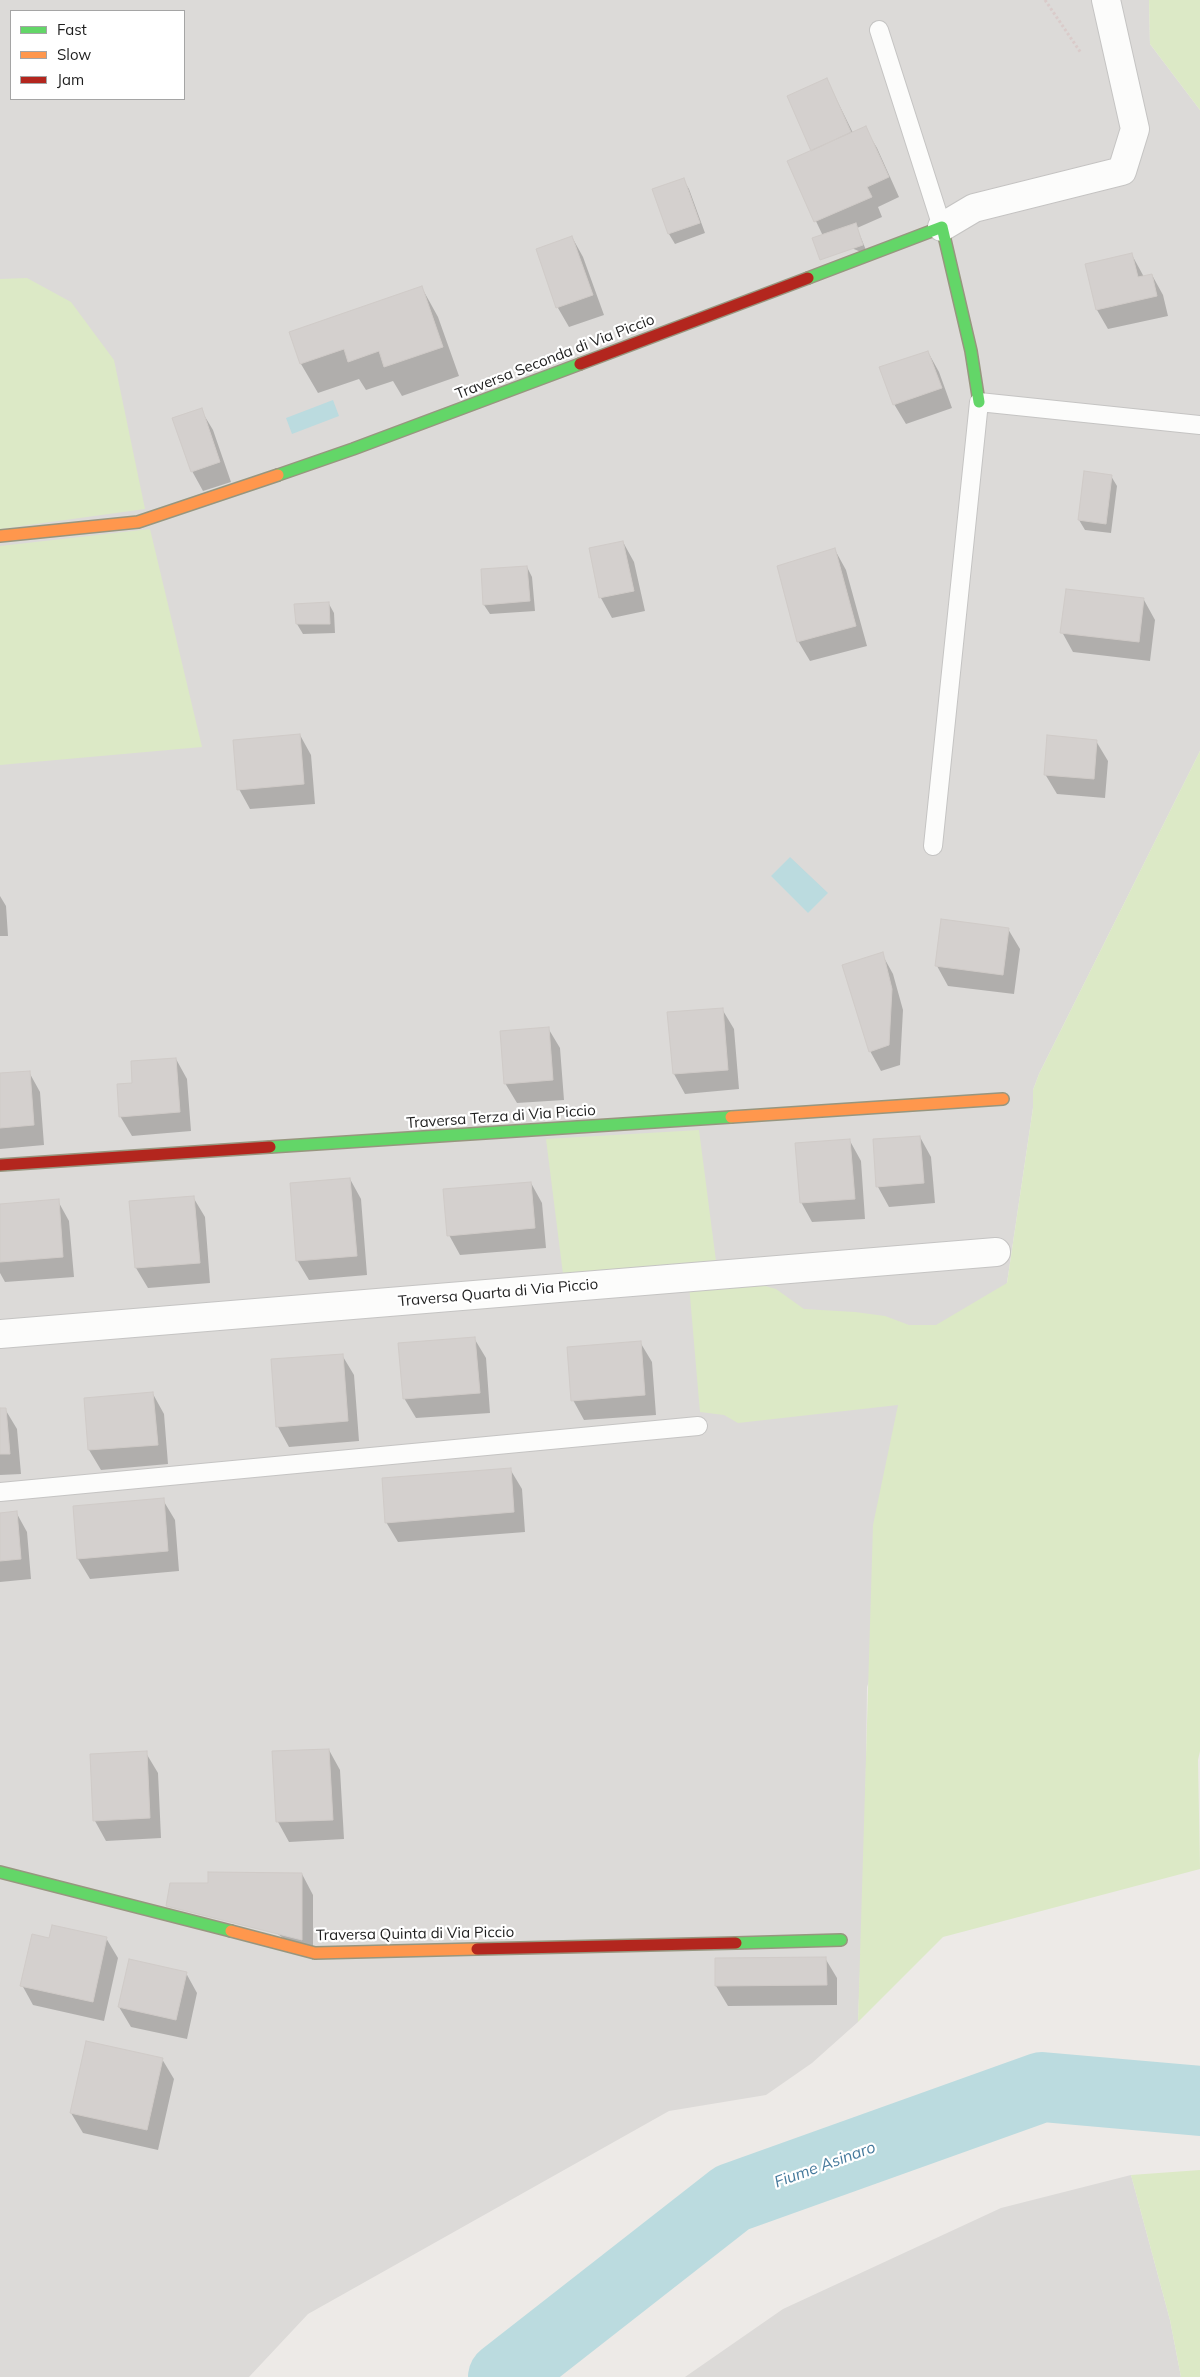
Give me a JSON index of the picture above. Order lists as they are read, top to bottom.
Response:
{
  "streets": {
    "street": [
      "Traversa Seconda di Via Piccio",
      "Traversa Terza di Via Piccio",
      "Traversa Quarta di Via Piccio",
      "Traversa Quinta di Via Piccio"
    ]
  },
  "water": ["Fiume Asinaro"],
  "legend": ["Fast", "Slow", "Jam"]
}
